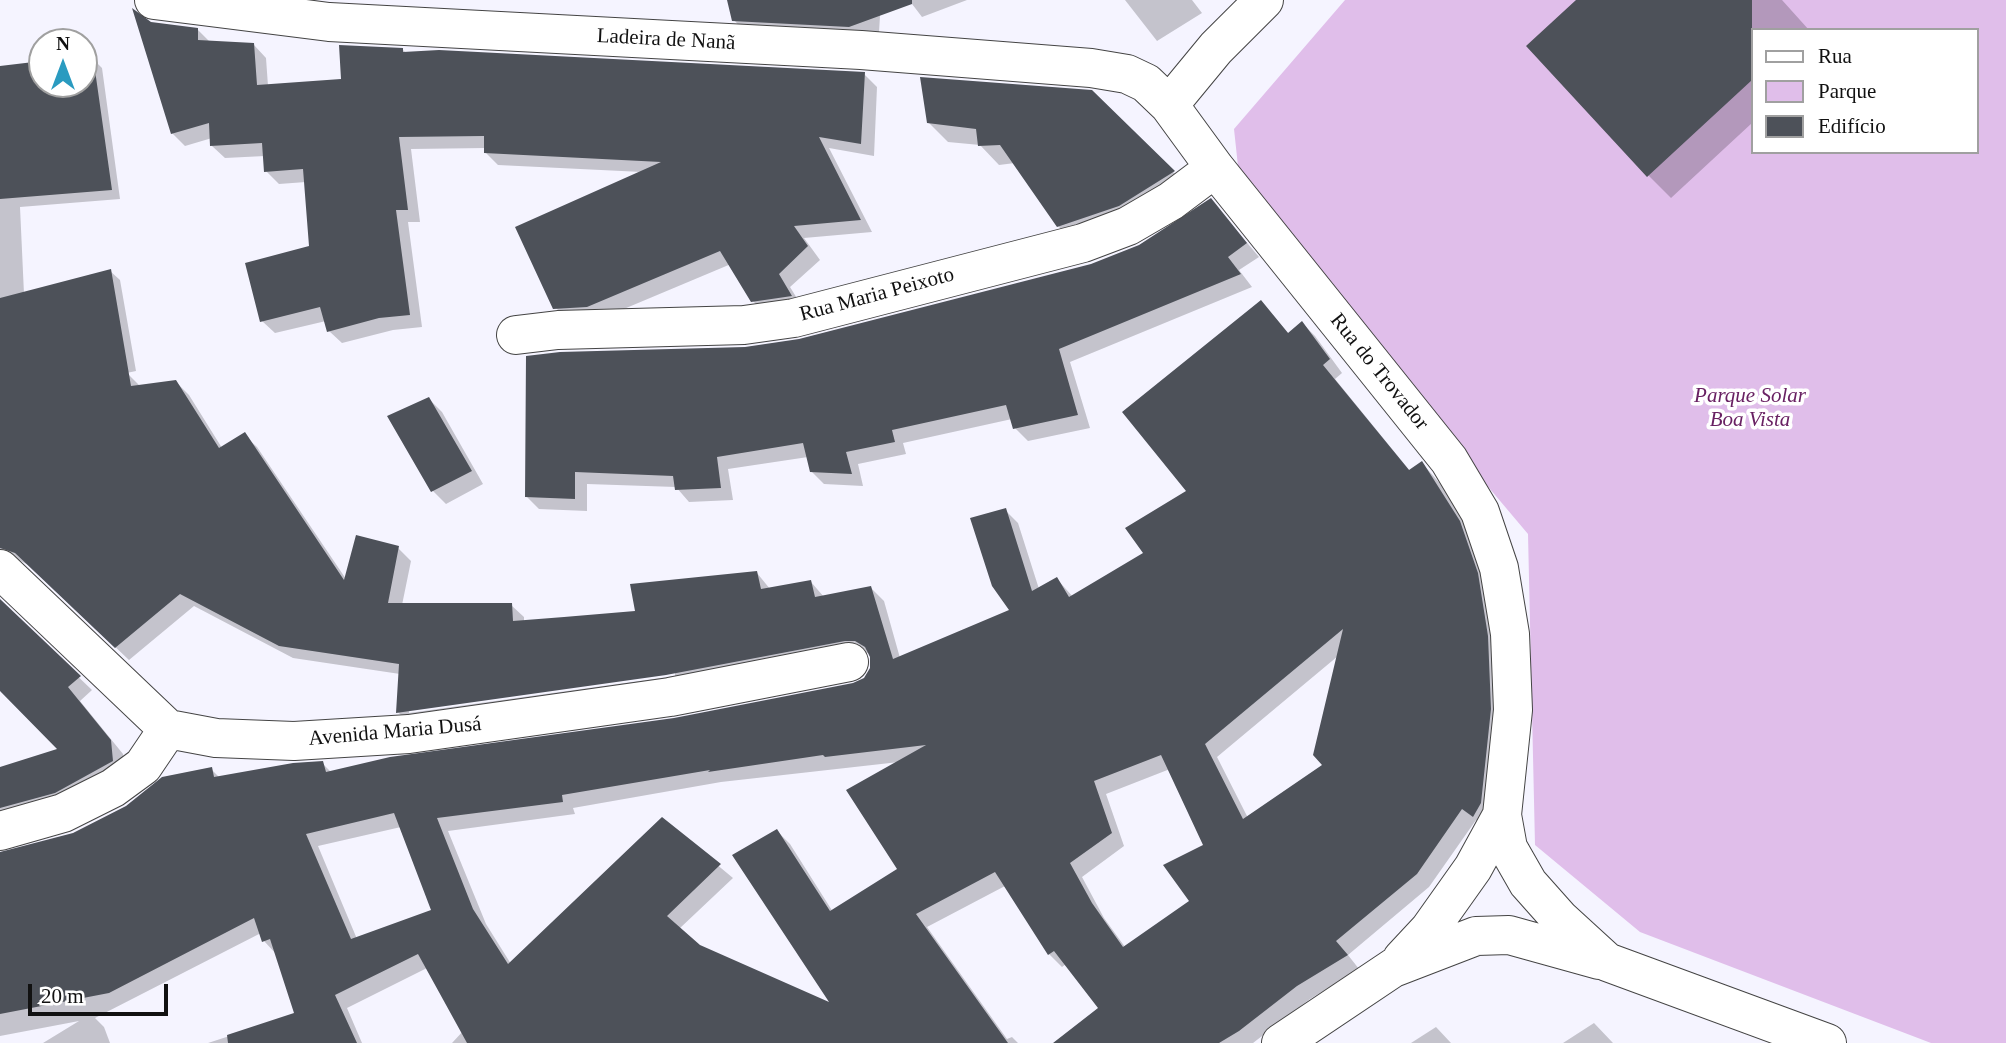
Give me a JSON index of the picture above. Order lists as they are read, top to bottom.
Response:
{
  "streets": {
    "street": [
      "Ladeira de Nanã",
      "Rua Maria Peixoto",
      "Rua do Trovador",
      "Avenida Maria Dusá"
    ]
  },
  "crossings": [
    ["Ladeira de Nanã", "Rua do Trovador"],
    ["Rua Maria Peixoto", "Rua do Trovador"]
  ],
  "parks": ["Parque Solar Boa Vista"],
  "legend": ["Rua", "Parque", "Edifício"],
  "scale_bar": "20 m",
  "north": "top"
}
